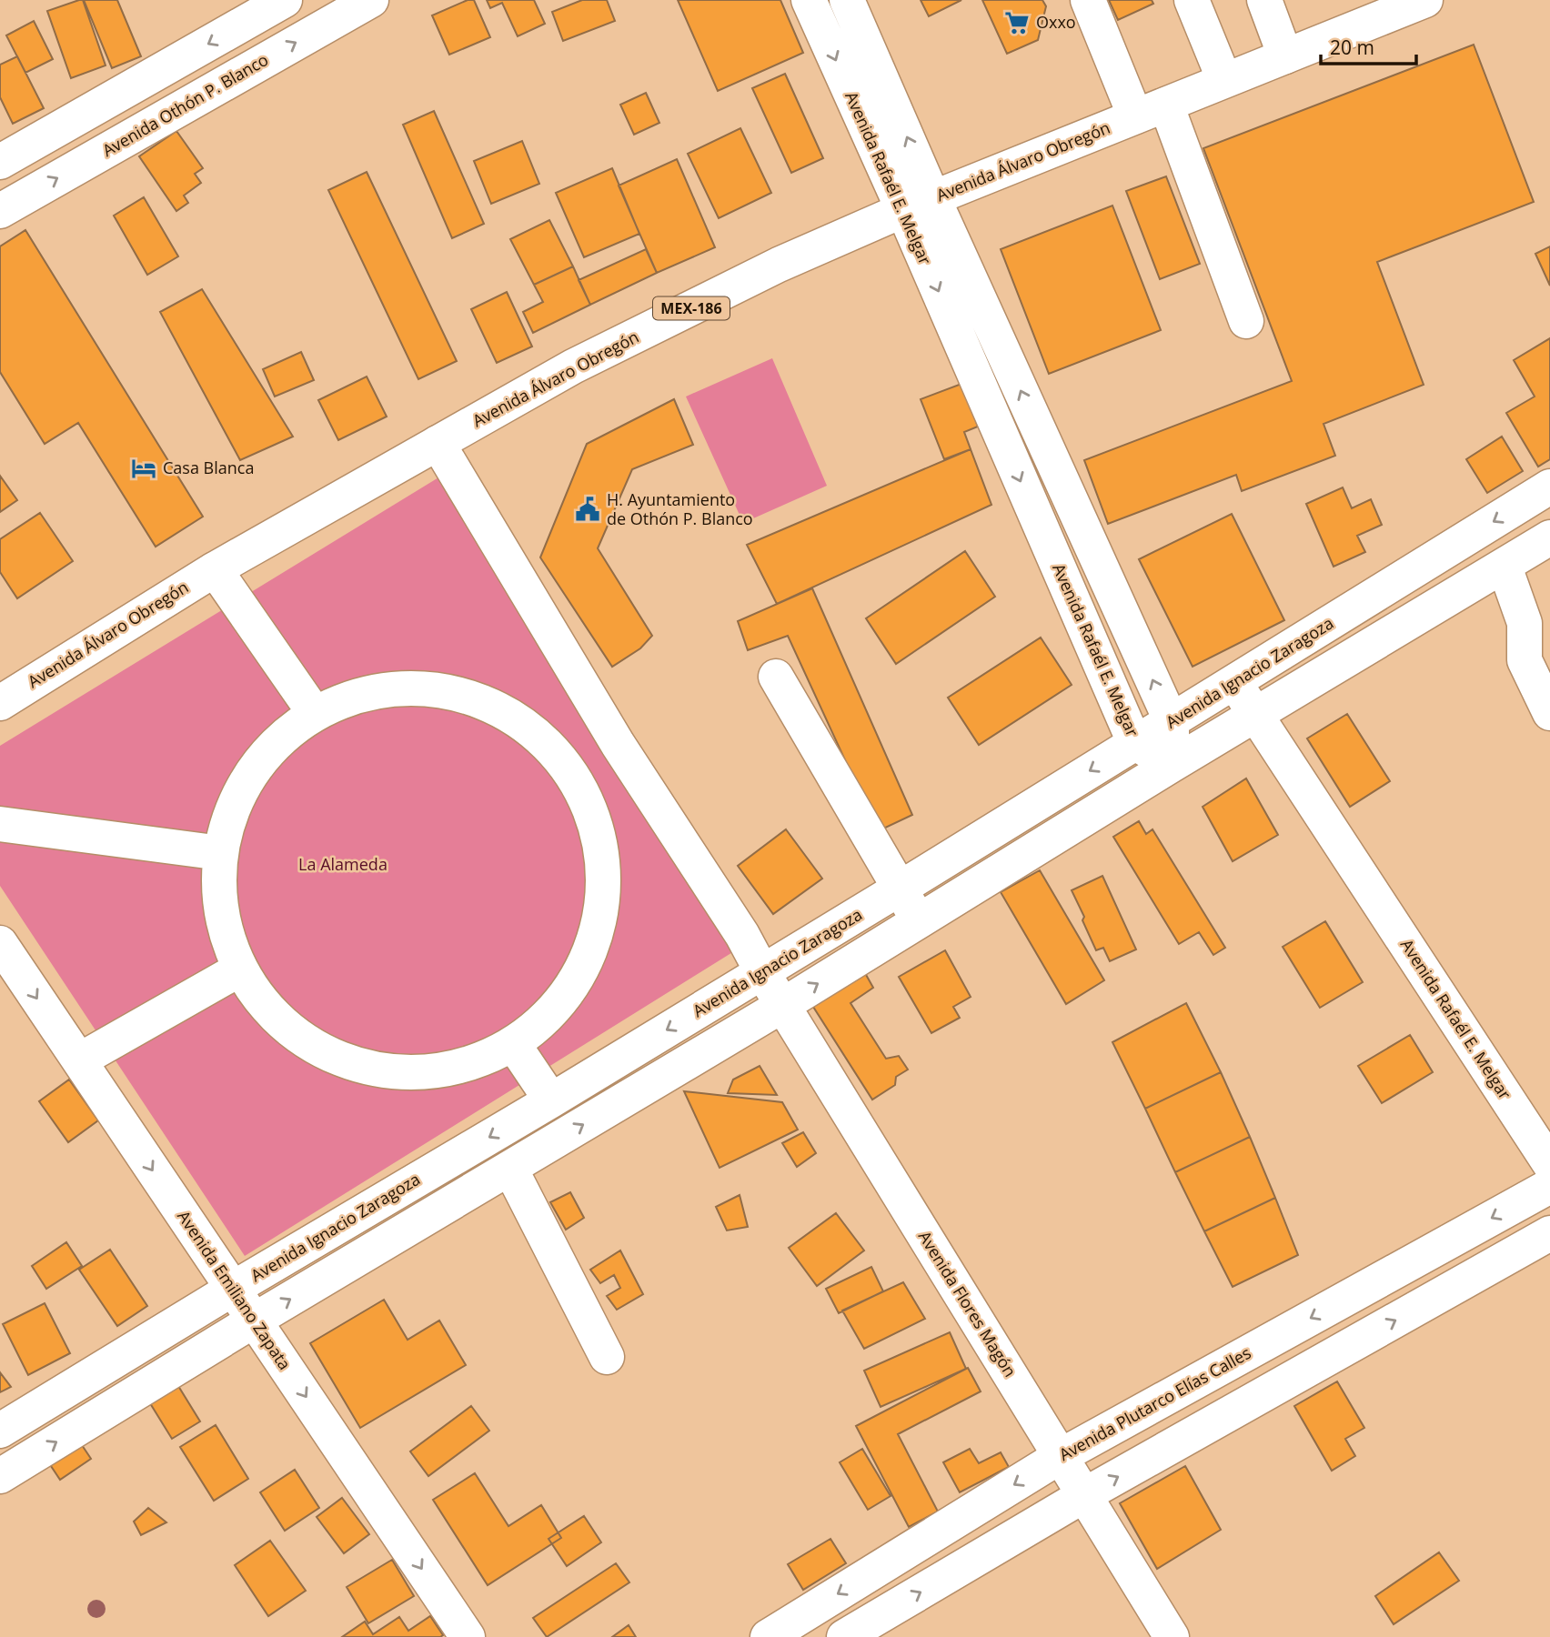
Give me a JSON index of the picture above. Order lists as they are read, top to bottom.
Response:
{
  "streets": {
    "street": [
      "Avenida Othón P. Blanco",
      "Avenida Álvaro Obregón",
      "Avenida Rafaél E. Melgar",
      "MEX-186",
      "Avenida Ignacio Zaragoza",
      "Avenida Emiliano Zapata",
      "Avenida Flores Magón",
      "Avenida Plutarco Elías Calles"
    ]
  },
  "crossings": [
    ["Avenida Álvaro Obregón", "Avenida Rafaél E. Melgar"],
    ["Avenida Álvaro Obregón", "Avenida Flores Magón"],
    ["Avenida Rafaél E. Melgar", "Avenida Ignacio Zaragoza"],
    ["Avenida Ignacio Zaragoza", "Avenida Emiliano Zapata"],
    ["Avenida Ignacio Zaragoza", "Avenida Flores Magón"],
    ["Avenida Flores Magón", "Avenida Plutarco Elías Calles"]
  ],
  "one_way": ["Avenida Emiliano Zapata"],
  "parks": ["La Alameda"],
  "places": {
    "supermarket": ["Oxxo"],
    "hotel": ["Casa Blanca"],
    "public building": ["H. Ayuntamiento de Othón P. Blanco"]
  },
  "scale_bar": "20 m"
}
